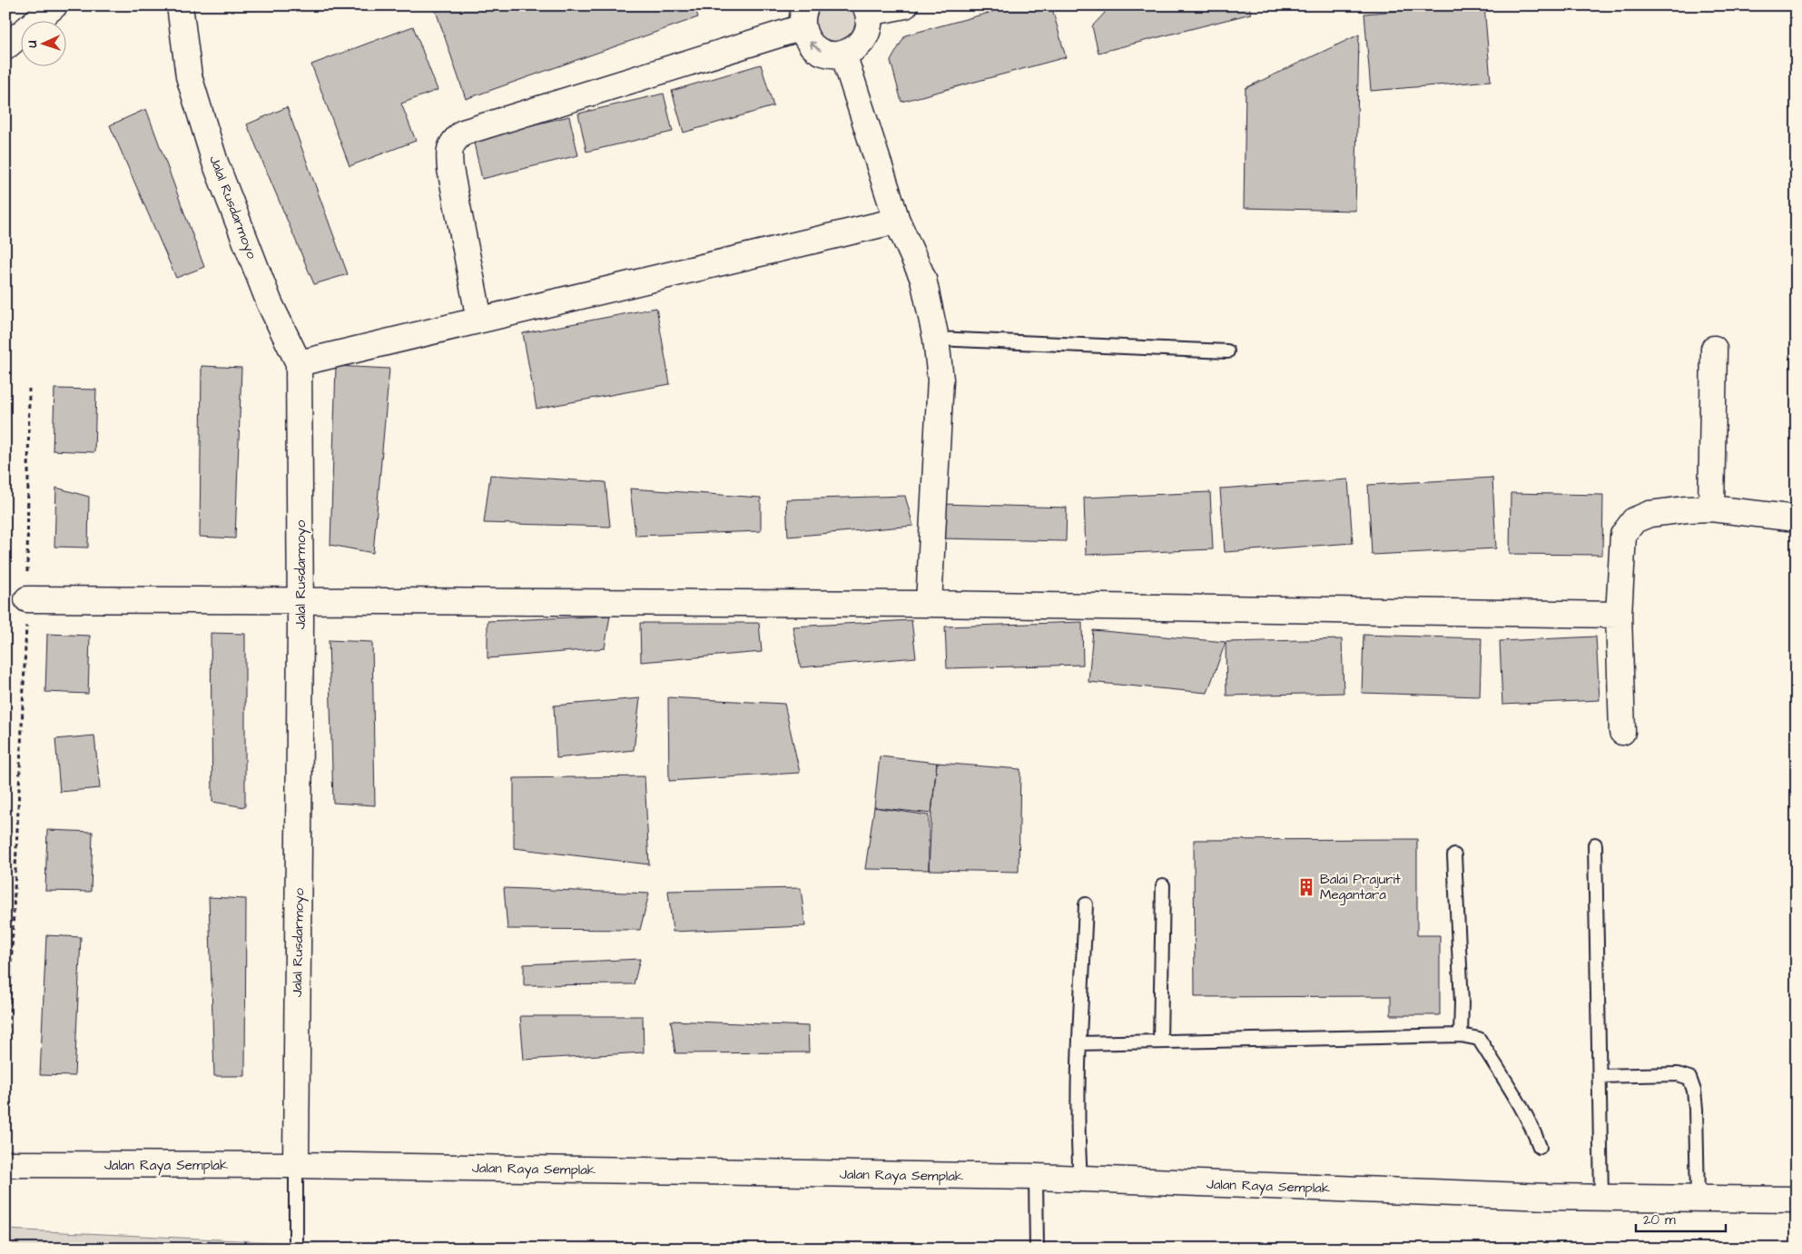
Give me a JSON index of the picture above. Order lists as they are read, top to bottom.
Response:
{
  "streets": {
    "street": ["Jalal Rusdarmoyo", "Jalan Raya Semplak"]
  },
  "crossings": [
    ["Jalal Rusdarmoyo", "Jalan Raya Semplak"]
  ],
  "places": {
    "building": ["Balai Prajurit Megantara"]
  },
  "scale_bar": "20 m",
  "north": "left"
}
